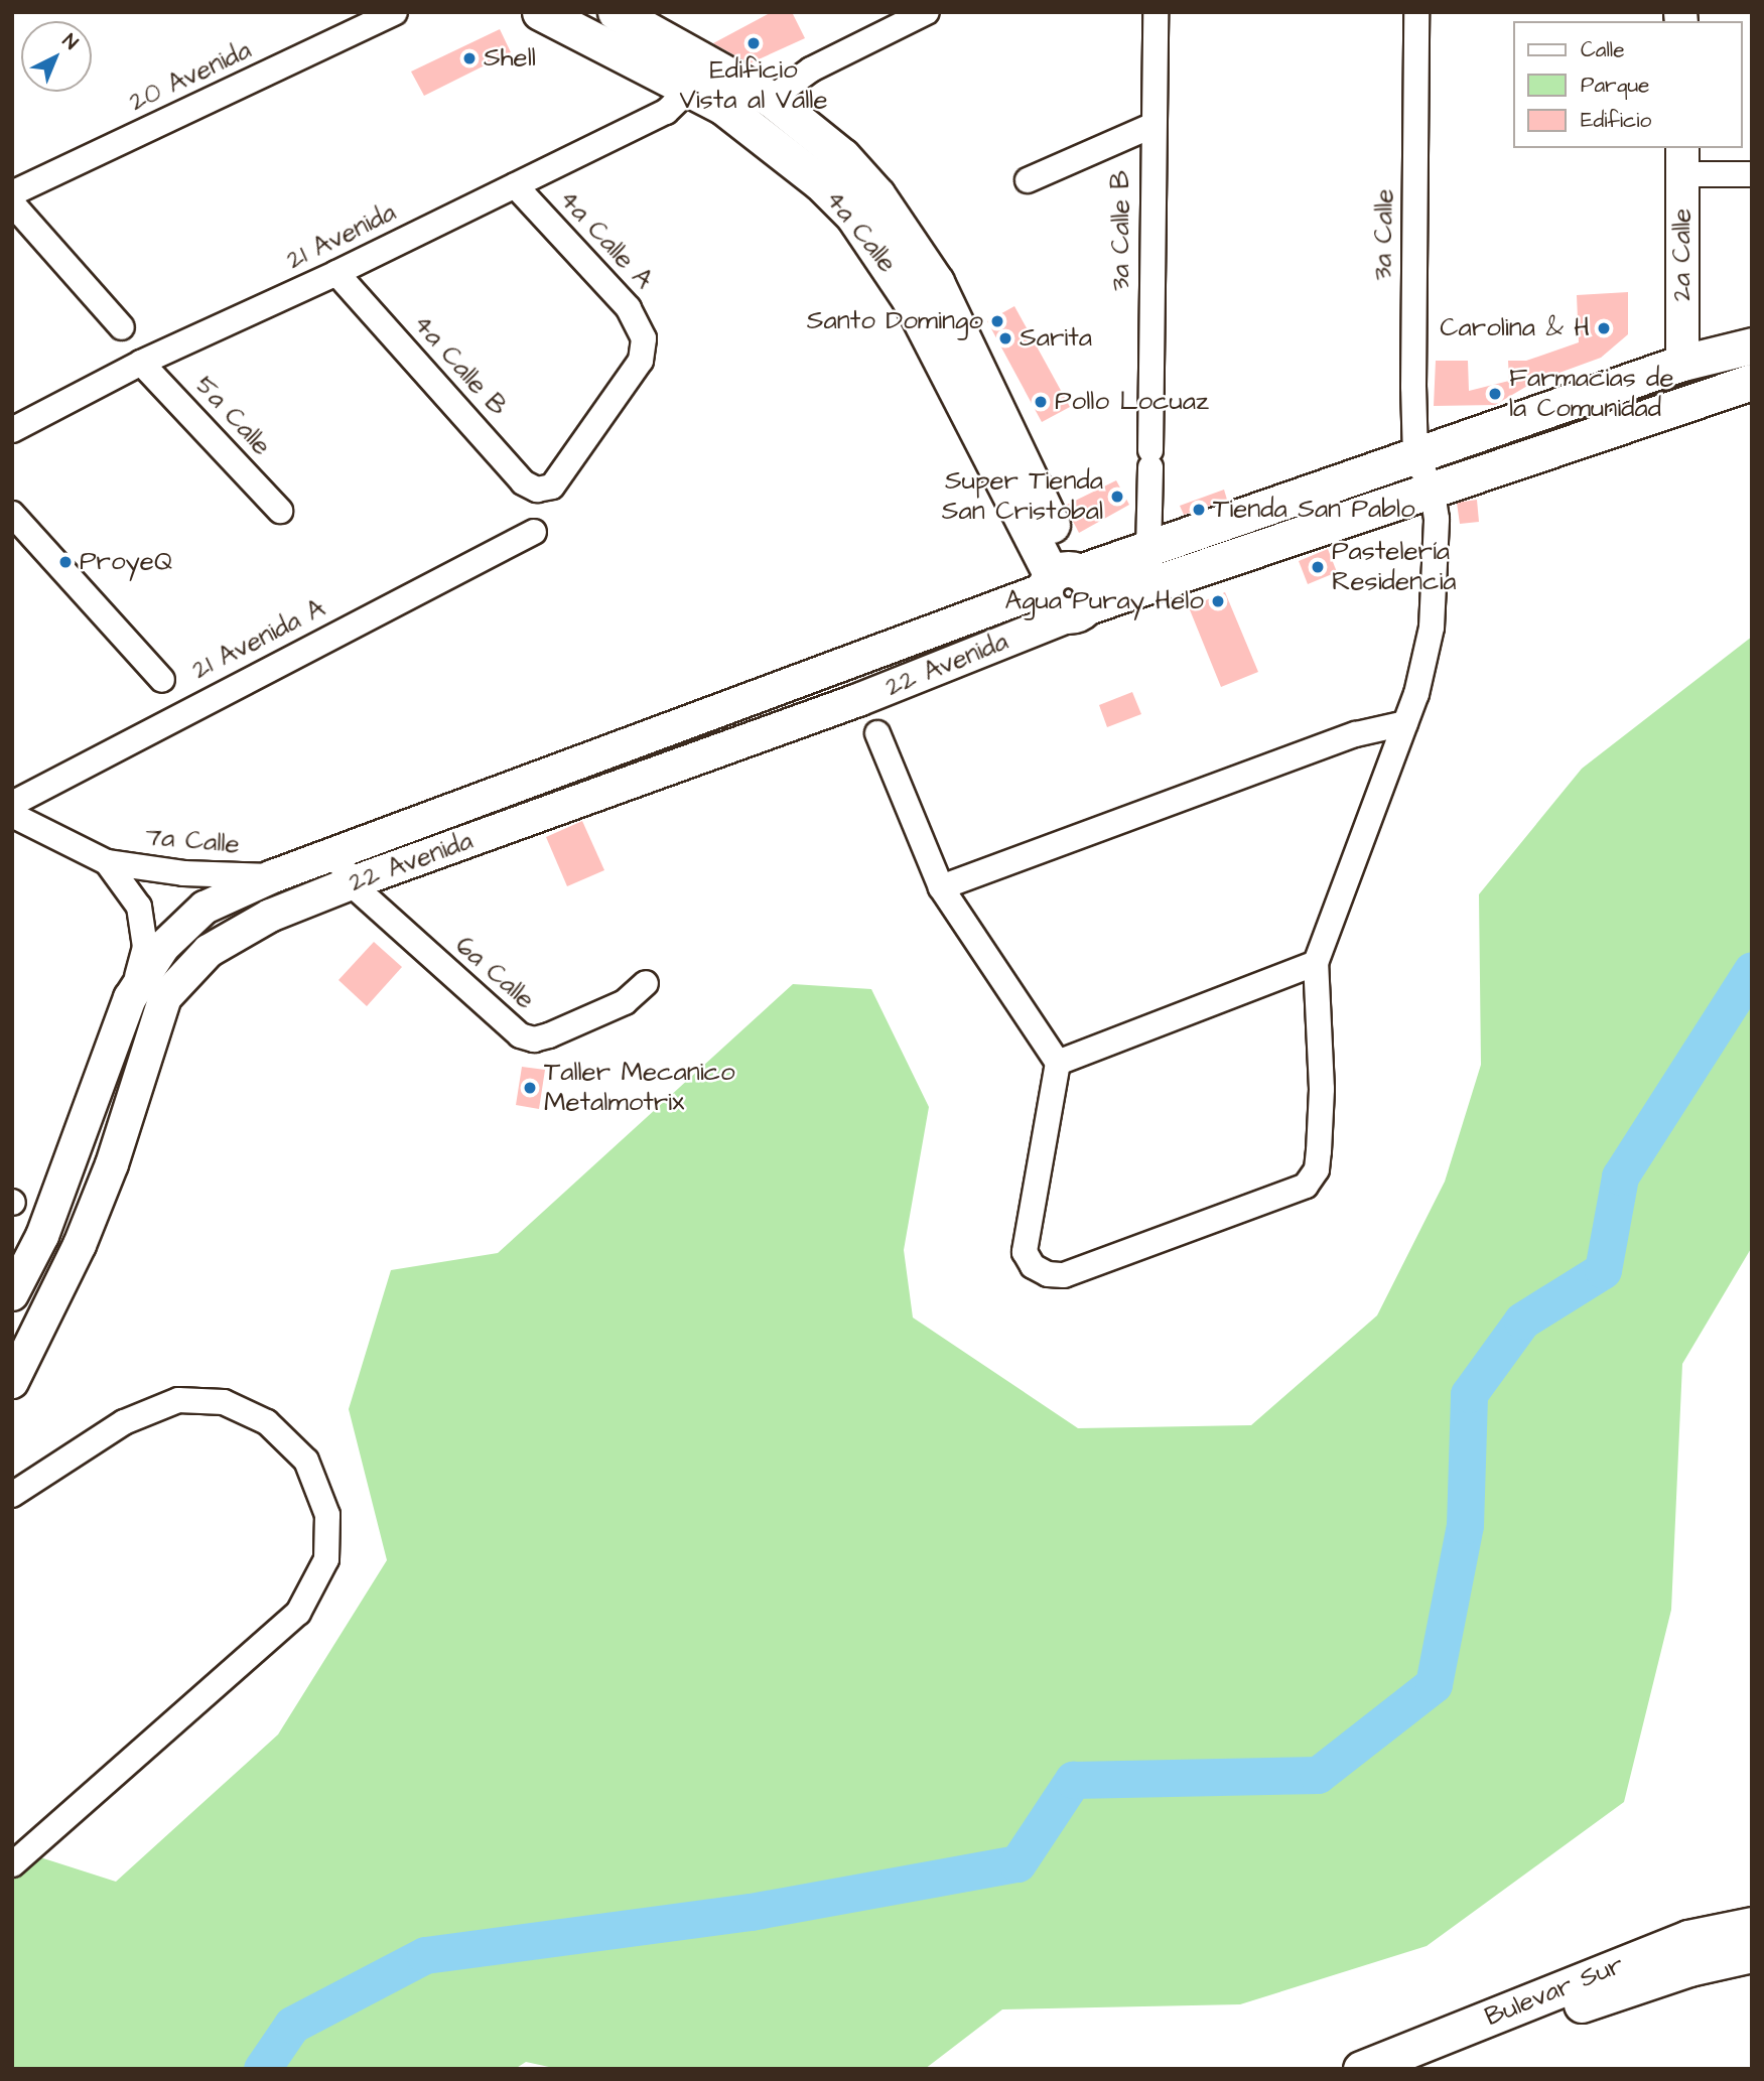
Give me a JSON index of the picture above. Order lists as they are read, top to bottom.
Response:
{
  "streets": {
    "main road": ["4a Calle", "Bulevar Sur"],
    "street": [
      "20 Avenida",
      "3a Calle B",
      "3a Calle",
      "21 Avenida",
      "4a Calle A",
      "2a Calle",
      "4a Calle B",
      "5a Calle",
      "21 Avenida A",
      "22 Avenida",
      "7a Calle",
      "6a Calle"
    ]
  },
  "crossings": [
    ["4a Calle", "21 Avenida"],
    ["4a Calle", "22 Avenida"],
    ["21 Avenida", "4a Calle A"],
    ["21 Avenida", "4a Calle B"],
    ["21 Avenida", "5a Calle"],
    ["4a Calle A", "4a Calle B"],
    ["22 Avenida", "7a Calle"],
    ["22 Avenida", "6a Calle"]
  ],
  "places": [
    "Edificio Vista al Valle",
    "Shell",
    "Santo Domingo",
    "Carolina & H",
    "Sarita",
    "Farmacias de la Comunidad",
    "Pollo Locuaz",
    "Super Tienda San Cristobal",
    "Tienda San Pablo",
    "ProyeQ",
    "Pastelería Residencia",
    "Agua Puray Helo",
    "Taller Mecanico Metalmotrix"
  ],
  "legend": ["Calle", "Parque", "Edificio"],
  "north": "top right"
}
